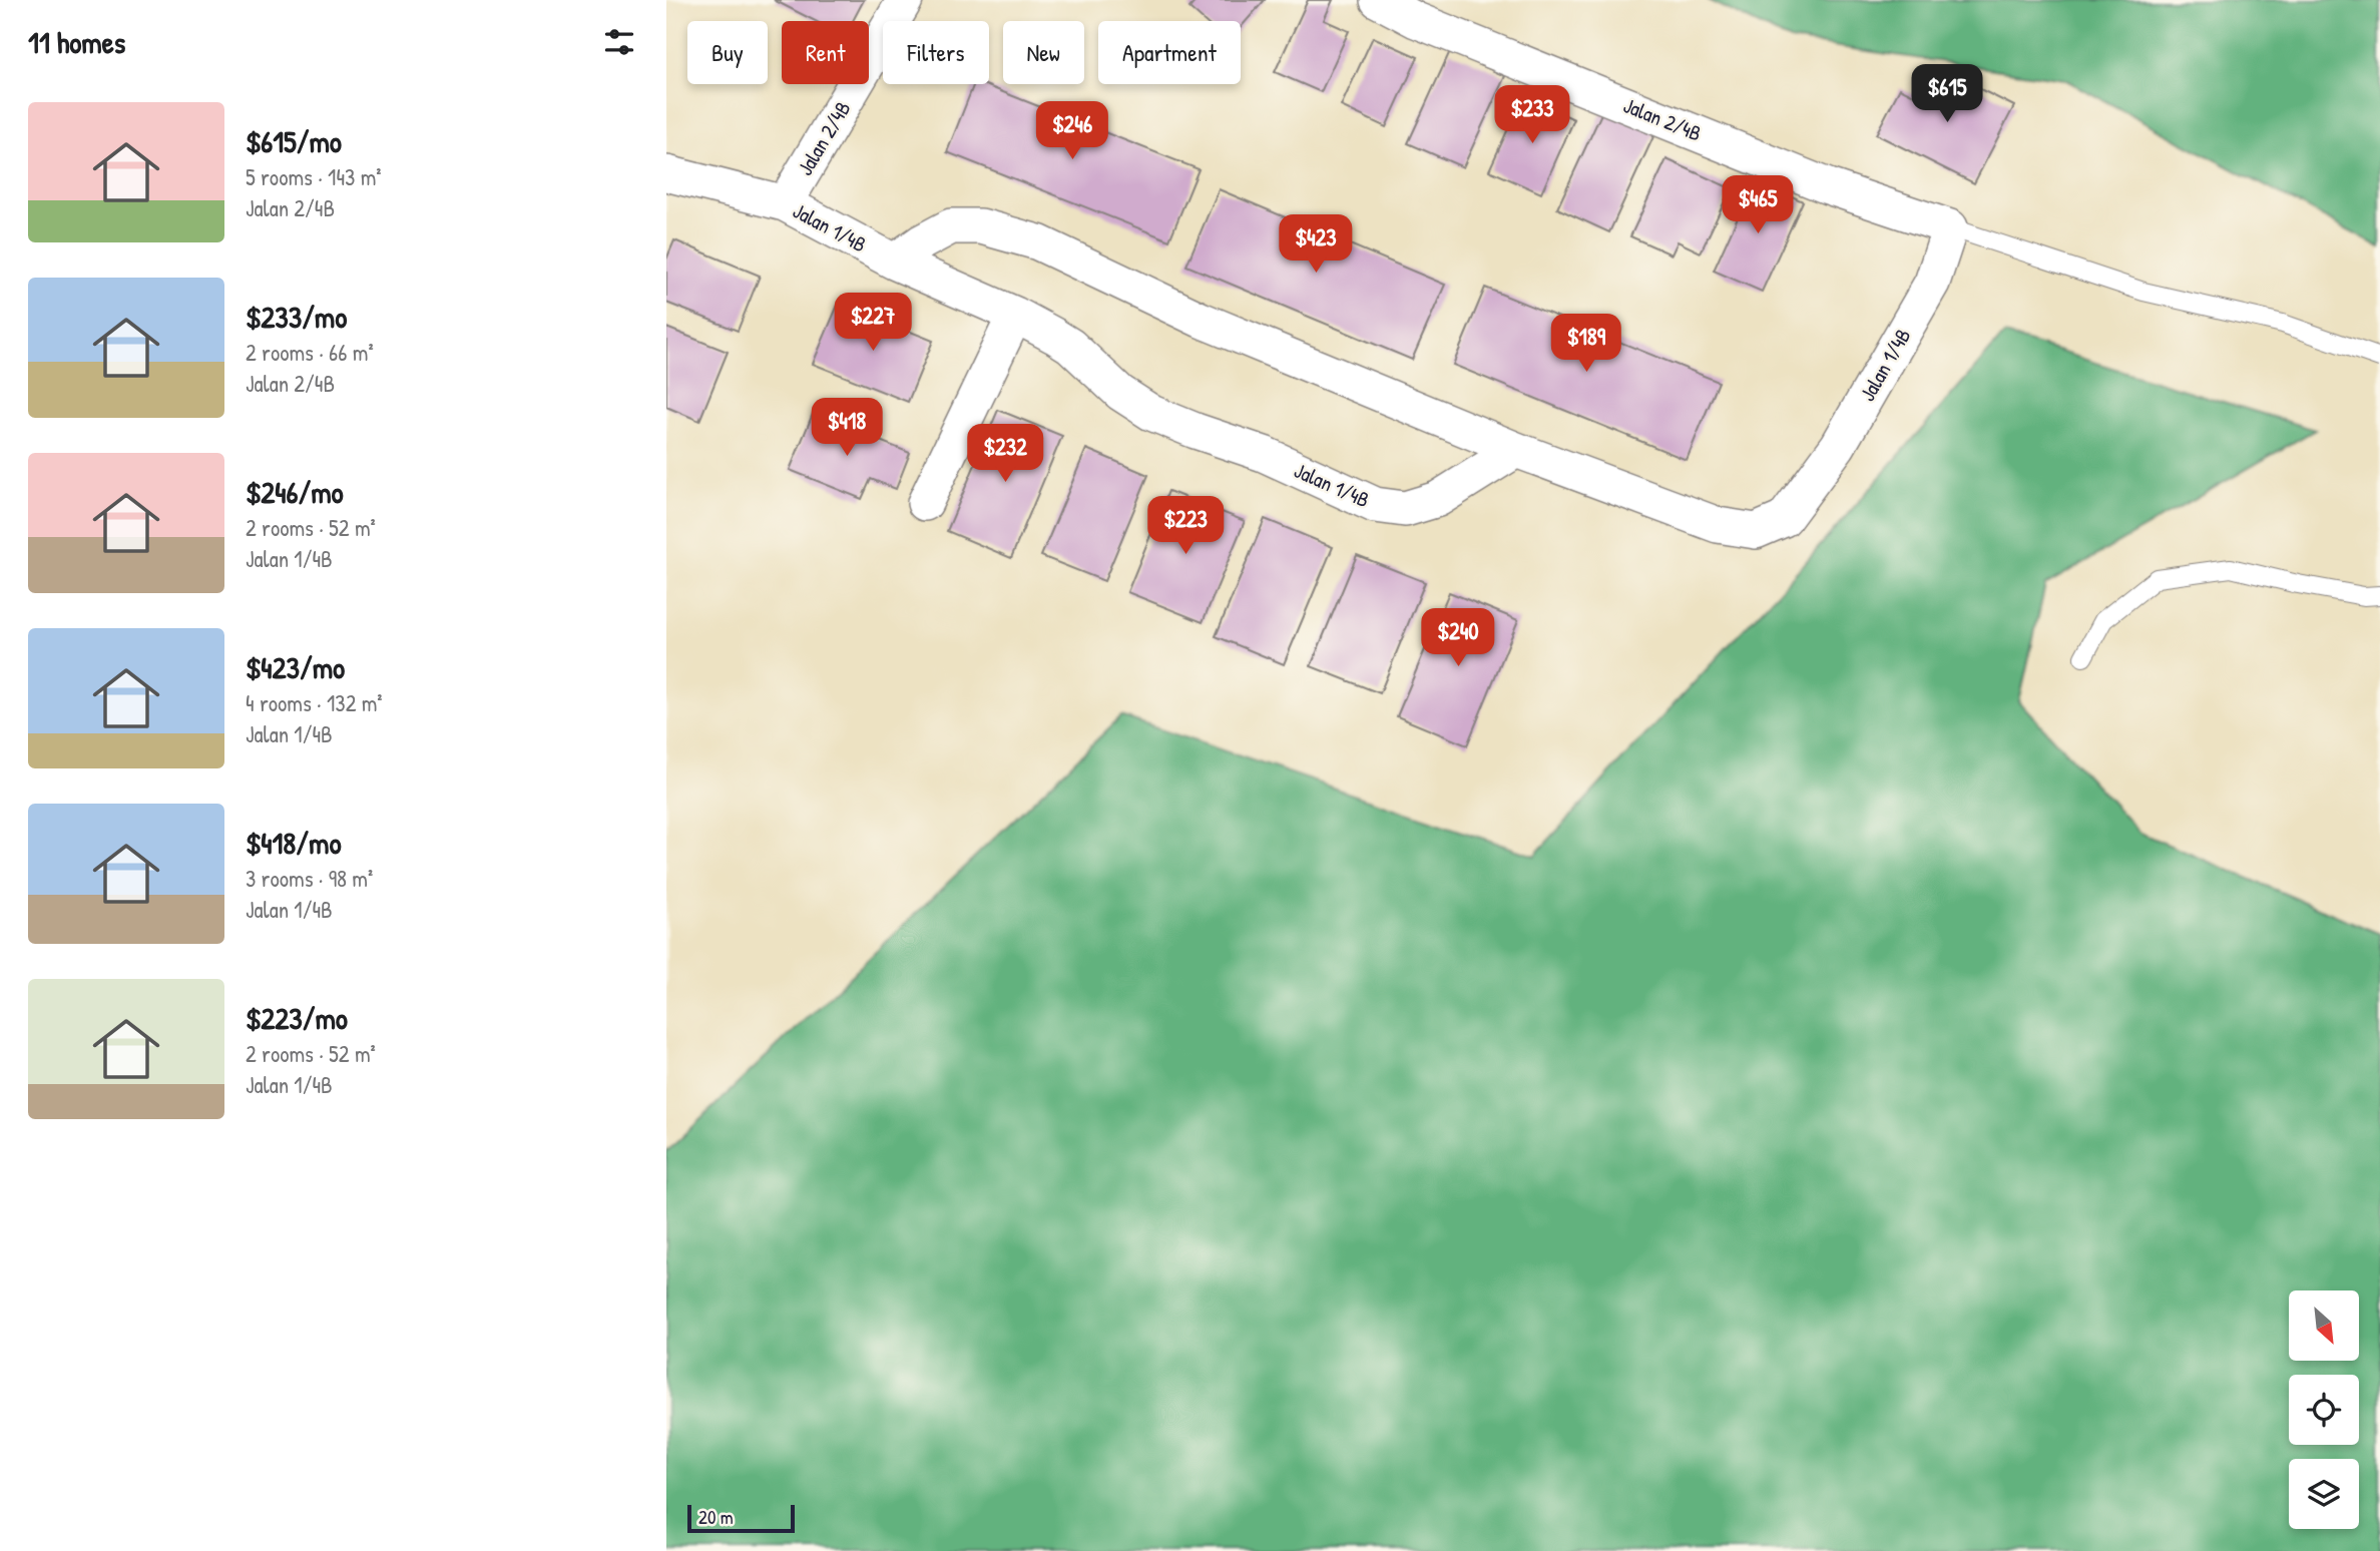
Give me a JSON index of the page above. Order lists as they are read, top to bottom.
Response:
{
  "streets": {
    "street": ["Jalan 2/4B", "Jalan 1/4B"]
  },
  "crossings": [
    ["Jalan 2/4B", "Jalan 1/4B"]
  ],
  "scale_bar": "20 m",
  "north": "bottom right",
  "page": {
    "heading": "11 homes",
    "chip": [
      "Buy",
      "Rent",
      "Filters",
      "New",
      "Apartment"
    ],
    "price": [
      "$615",
      "$233",
      "$246",
      "$465",
      "$423",
      "$227",
      "$189",
      "$418",
      "$232",
      "$223",
      "$240"
    ],
    "list": [
      {
        "name": "$615/mo",
        "note": "5 rooms · 143 m² · Jalan 2/4B"
      },
      {
        "name": "$233/mo",
        "note": "2 rooms · 66 m² · Jalan 2/4B"
      },
      {
        "name": "$246/mo",
        "note": "2 rooms · 52 m² · Jalan 1/4B"
      },
      {
        "name": "$423/mo",
        "note": "4 rooms · 132 m² · Jalan 1/4B"
      },
      {
        "name": "$418/mo",
        "note": "3 rooms · 98 m² · Jalan 1/4B"
      },
      {
        "name": "$223/mo",
        "note": "2 rooms · 52 m² · Jalan 1/4B"
      }
    ],
    "scale": "20 m"
  }
}
